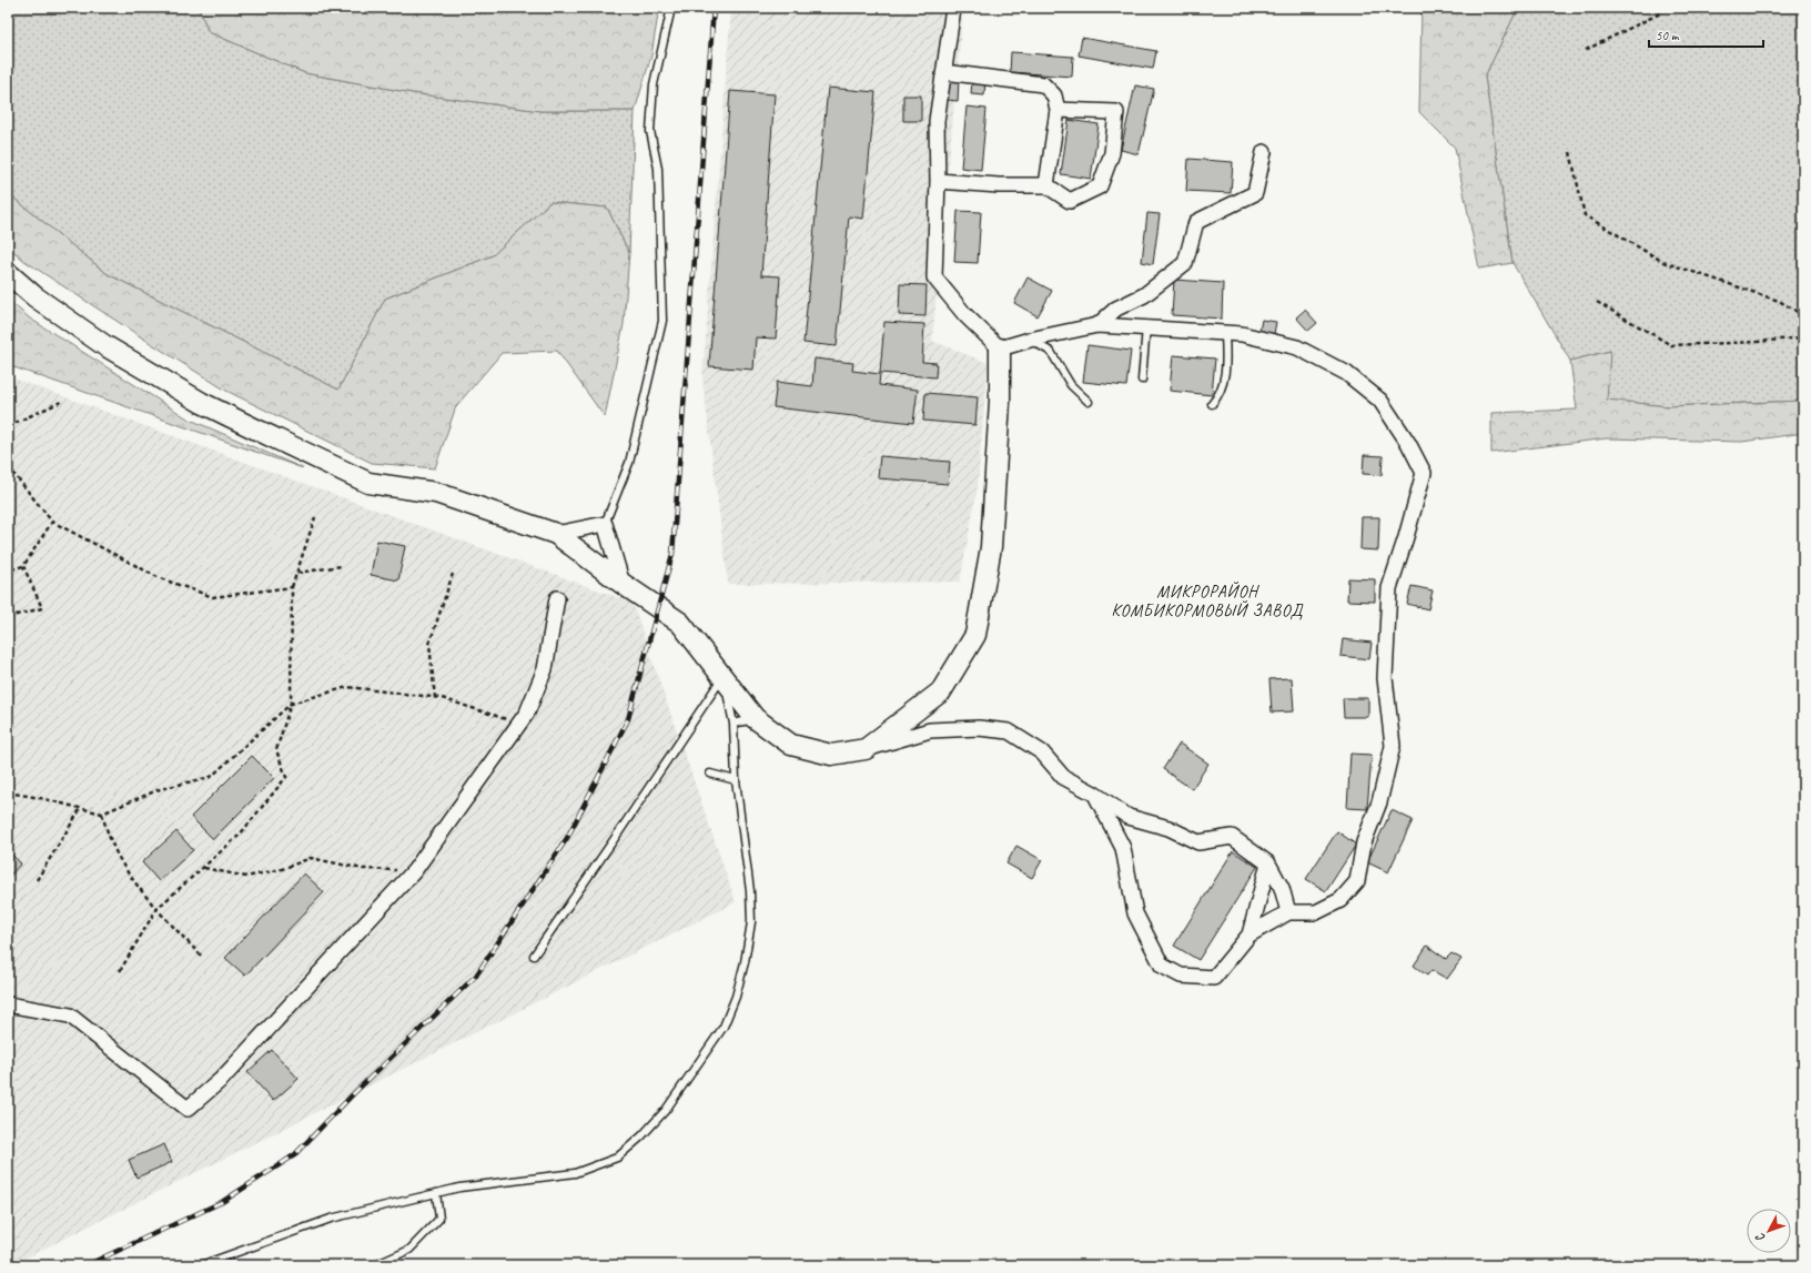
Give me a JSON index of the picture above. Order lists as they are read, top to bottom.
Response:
{
  "districts": ["МИКРОРАЙОН КОМБИКОРМОВЫЙ ЗАВОД"],
  "scale_bar": "50 m",
  "north": "bottom left"
}
